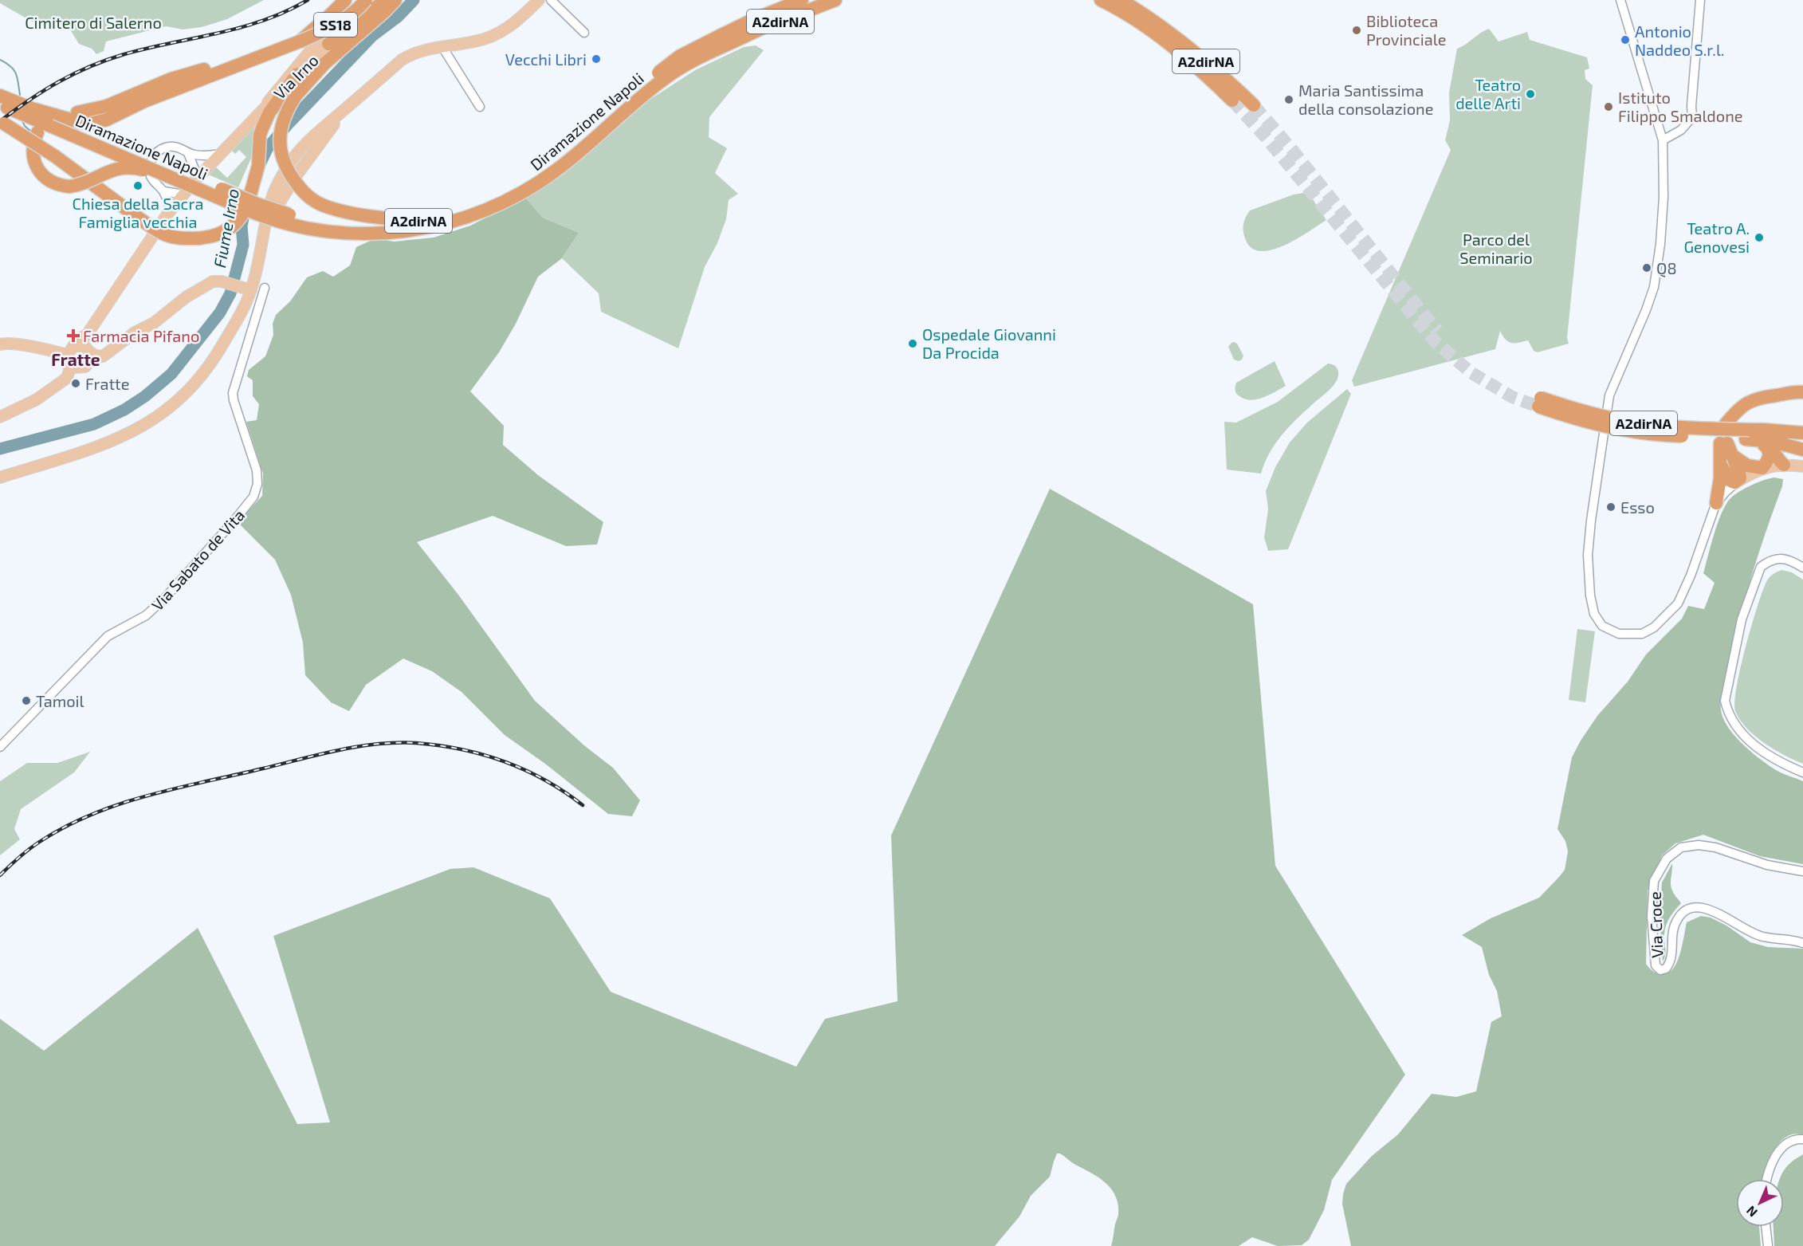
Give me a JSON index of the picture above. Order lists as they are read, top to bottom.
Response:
{
  "streets": {
    "highway": ["A2dirNA", "SS18", "Diramazione Napoli"],
    "main road": ["Via Irno"],
    "street": ["Via Sabato de Vita", "Via Croce"]
  },
  "crossings": [
    ["SS18", "Via Irno"]
  ],
  "districts": ["Fratte"],
  "water": ["Fiume Irno"],
  "parks": ["Cimitero di Salerno", "Parco del Seminario"],
  "places": {
    "other": [
      "Biblioteca Provinciale",
      "Antonio Naddeo S.r.l.",
      "Vecchi Libri",
      "Teatro delle Arti",
      "Maria Santissima della consolazione",
      "Istituto Filippo Smaldone",
      "Chiesa della Sacra Famiglia vecchia",
      "Teatro A. Genovesi",
      "Q8",
      "Ospedale Giovanni Da Procida",
      "Fratte",
      "Esso",
      "Tamoil"
    ],
    "health": ["Farmacia Pifano"]
  },
  "north": "bottom left"
}
